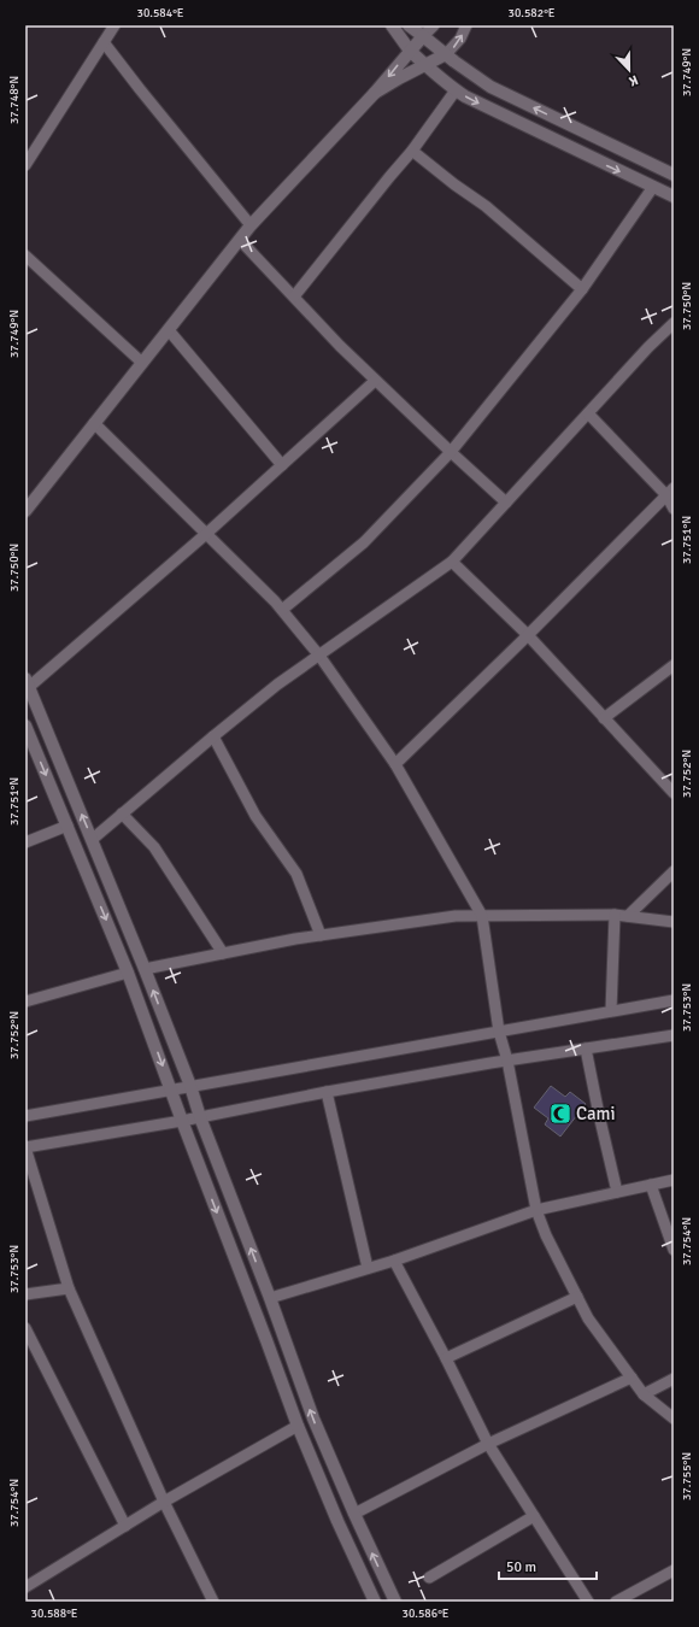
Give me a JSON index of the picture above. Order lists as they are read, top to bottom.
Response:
{
  "places": {
    "mosque": ["Cami"]
  },
  "scale_bar": "50 m",
  "north": "bottom",
  "coordinates": [
    "30.584°E",
    "30.582°E",
    "37.749°N",
    "37.748°N",
    "37.750°N",
    "37.751°N",
    "37.752°N",
    "37.753°N",
    "37.754°N",
    "37.755°N",
    "30.588°E",
    "30.586°E"
  ]
}
